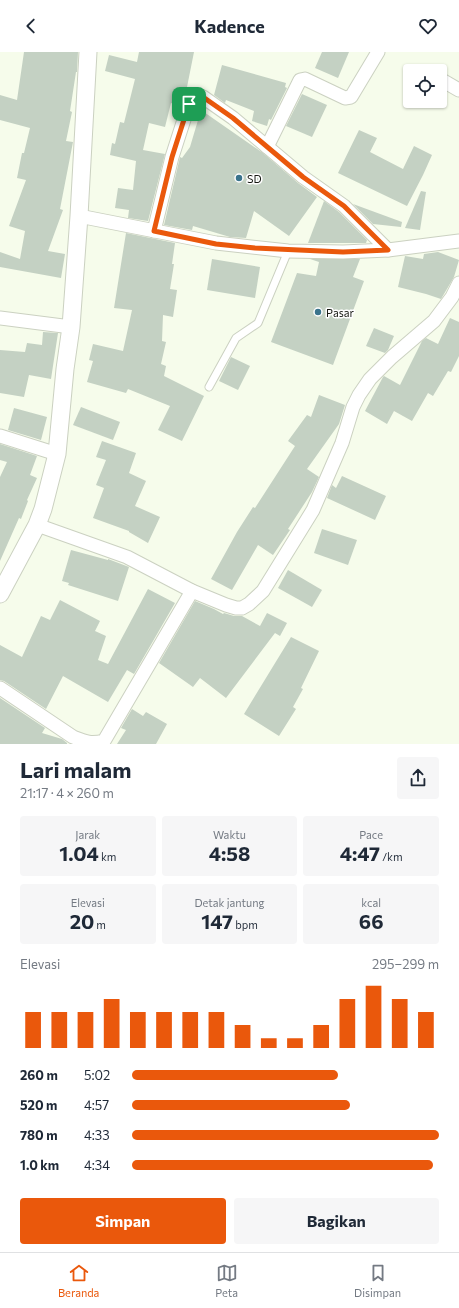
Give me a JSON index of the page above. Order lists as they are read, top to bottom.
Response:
{
  "places": ["SD", "Pasar"],
  "page": {
    "header": "Kadence",
    "heading": ["Lari malam", "21:17 · 4 × 260 m"],
    "stats": [
      ["Jarak", "1.04 km"],
      ["Waktu", "4:58"],
      ["Pace", "4:47 /km"],
      ["Elevasi", "20 m"],
      ["Detak jantung", "147 bpm"],
      ["kcal", "66"]
    ],
    "chart": ["Elevasi", "295–299 m"],
    "list": [
      {
        "name": "260 m",
        "note": "5:02"
      },
      {
        "name": "520 m",
        "note": "4:57"
      },
      {
        "name": "780 m",
        "note": "4:33"
      },
      {
        "name": "1.0 km",
        "note": "4:34"
      }
    ],
    "buttons": ["Simpan", "Bagikan"],
    "tabs": ["Beranda", "Peta", "Disimpan"]
  }
}
